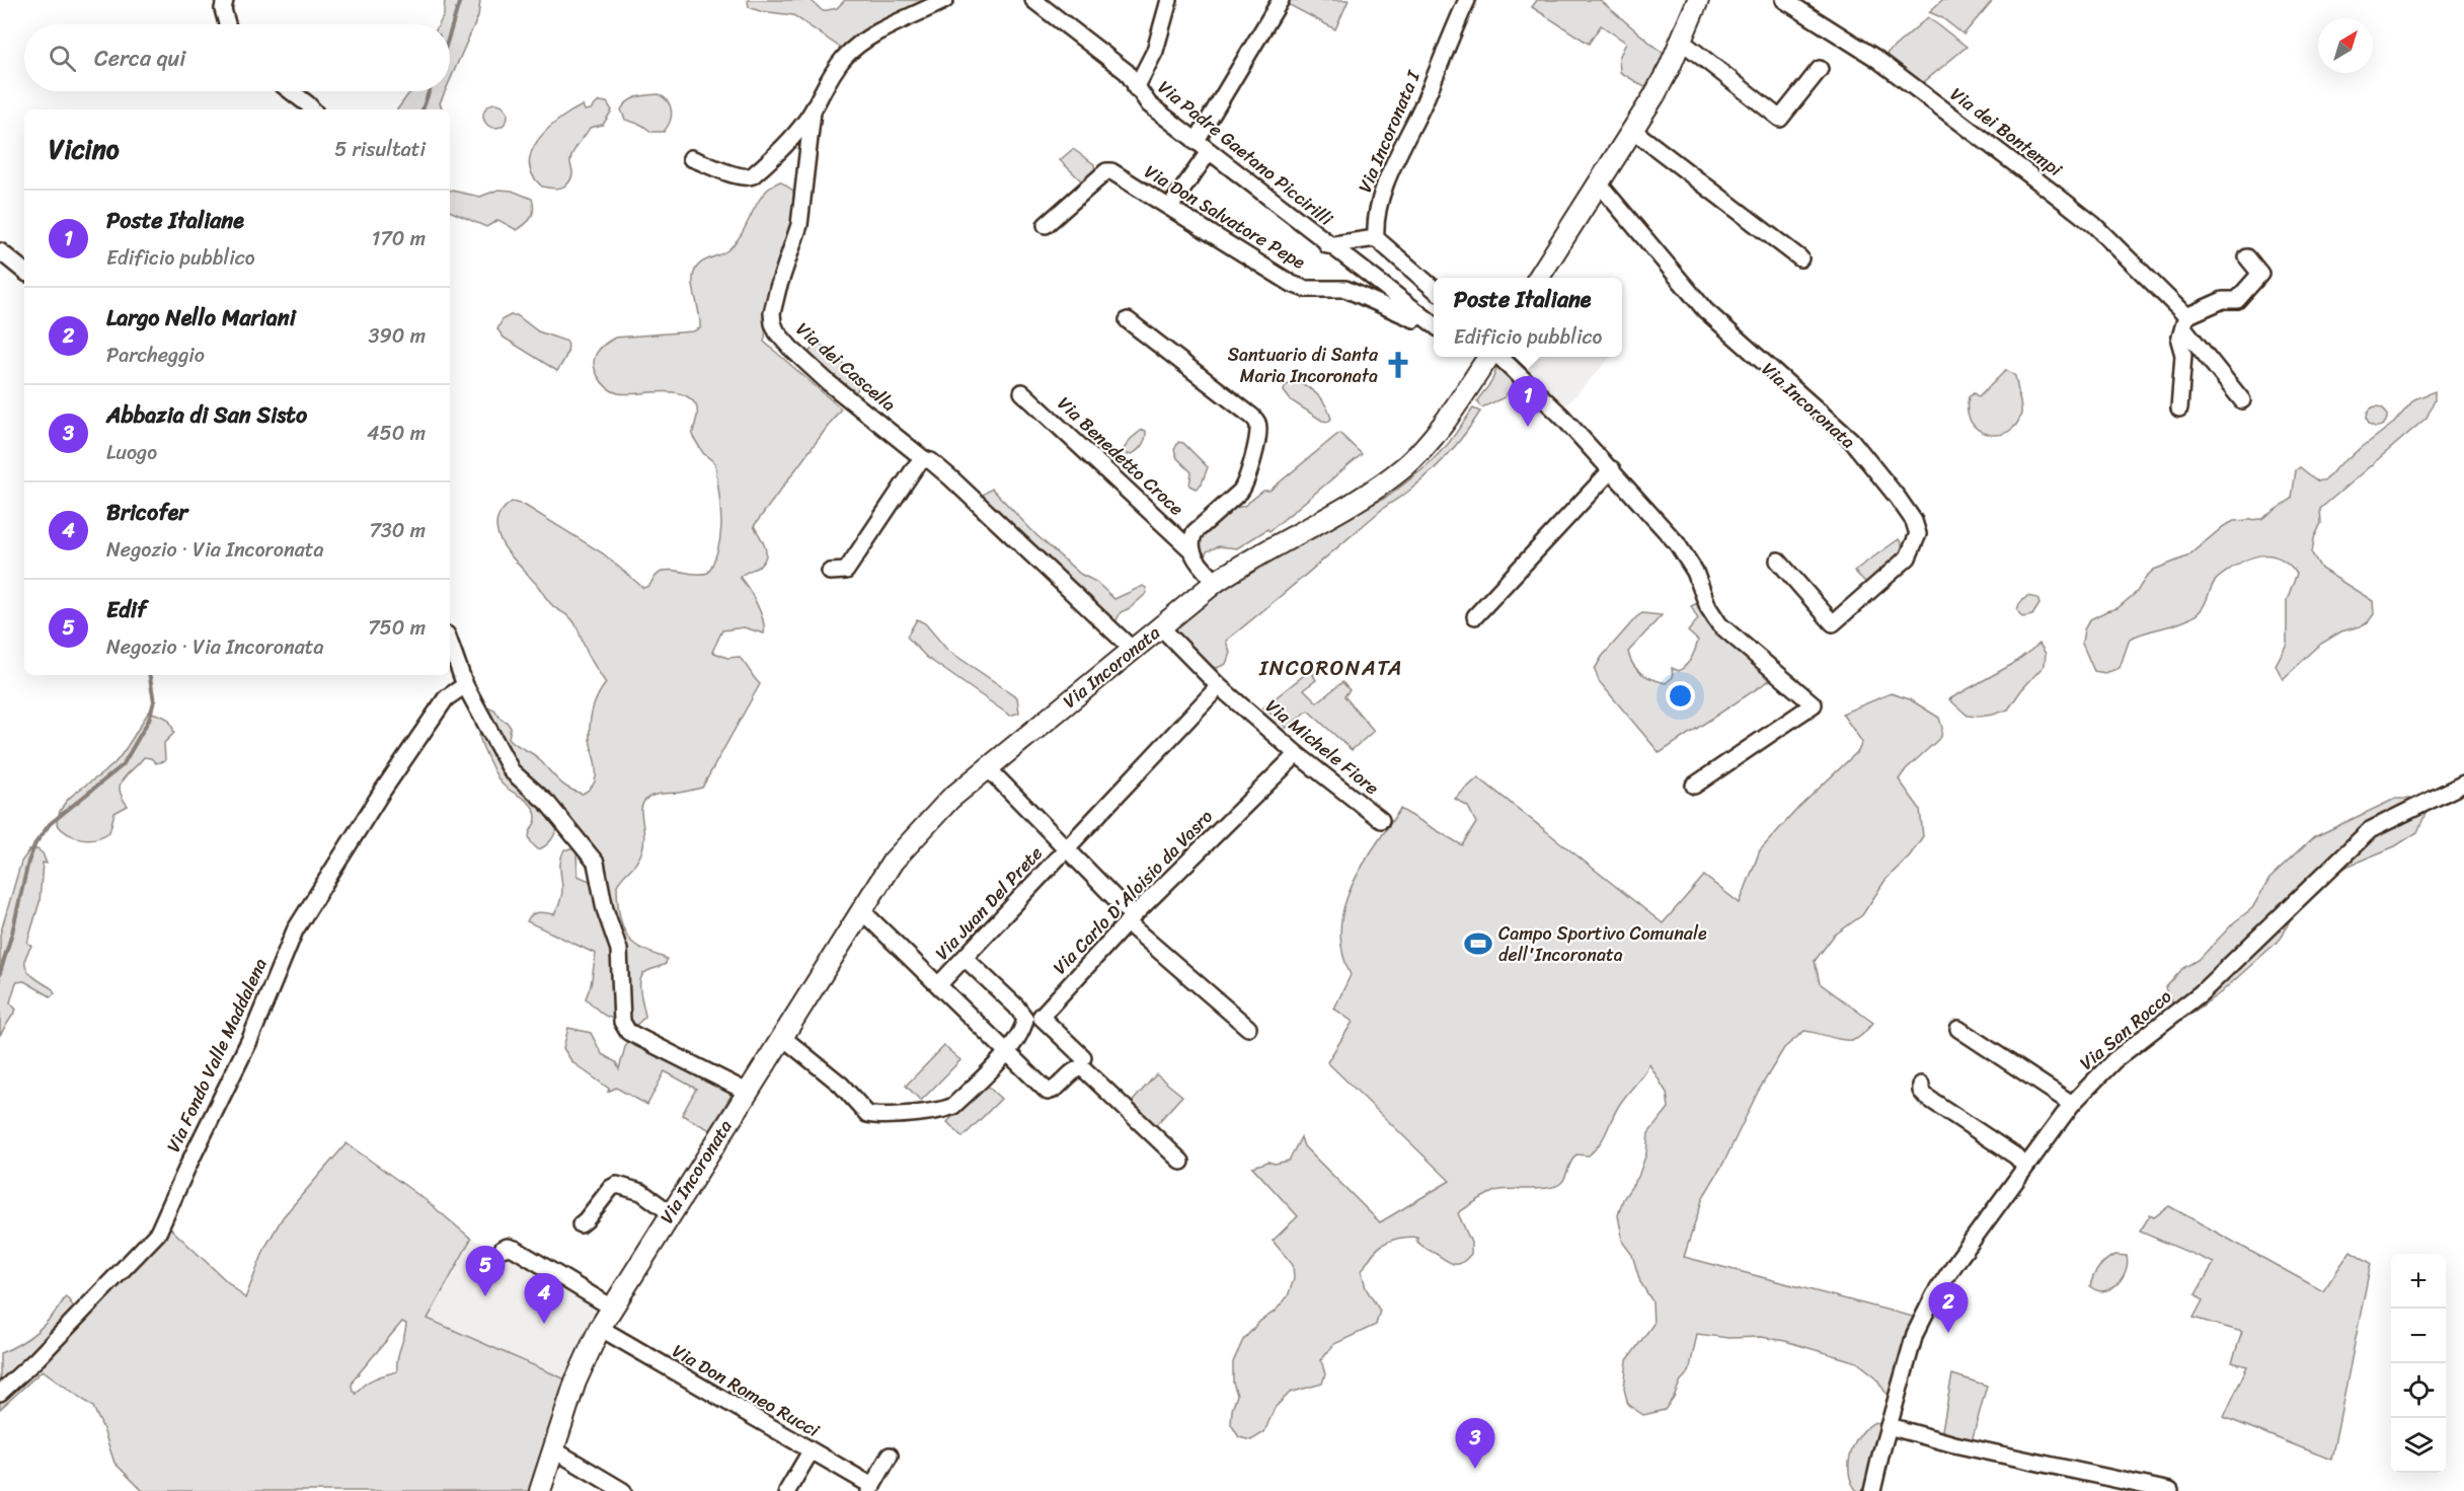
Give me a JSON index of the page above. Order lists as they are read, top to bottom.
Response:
{
  "streets": {
    "main road": ["Via Incoronata"],
    "street": [
      "Via Incoronata I",
      "Via dei Bontempi",
      "Via Padre Gaetano Piccirilli",
      "Via Don Salvatore Pepe",
      "Via dei Cascella",
      "Via Benedetto Croce",
      "Via Michele Fiore",
      "Via Carlo D'Aloisio da Vasro",
      "Via Juan Del Prete",
      "Via San Rocco",
      "Via Fondo Valle Maddalena",
      "Via Don Romeo Rucci"
    ]
  },
  "crossings": [
    ["Via dei Cascella", "Via Incoronata"],
    ["Via Incoronata", "Via Benedetto Croce"],
    ["Via Incoronata", "Via Michele Fiore"],
    ["Via Incoronata", "Via Don Romeo Rucci"],
    ["Via Michele Fiore", "Via Carlo D'Aloisio da Vasro"],
    ["Via Michele Fiore", "Via Juan Del Prete"]
  ],
  "districts": ["INCORONATA"],
  "places": {
    "church": ["Santuario di Santa Maria Incoronata"],
    "sports": ["Campo Sportivo Comunale dell'Incoronata"]
  },
  "north": "top right",
  "page": {
    "search": "Cerca qui",
    "heading": ["Vicino", "5 risultati"],
    "list": [
      {
        "mark": "1",
        "name": "Poste Italiane",
        "note": "Edificio pubblico",
        "value": "170 m"
      },
      {
        "mark": "2",
        "name": "Largo Nello Mariani",
        "note": "Parcheggio",
        "value": "390 m"
      },
      {
        "mark": "3",
        "name": "Abbazia di San Sisto",
        "note": "Luogo",
        "value": "450 m"
      },
      {
        "mark": "4",
        "name": "Bricofer",
        "note": "Negozio · Via Incoronata",
        "value": "730 m"
      },
      {
        "mark": "5",
        "name": "Edif",
        "note": "Negozio · Via Incoronata",
        "value": "750 m"
      }
    ],
    "popup": ["Poste Italiane", "Edificio pubblico"],
    "pins": [
      "1",
      "5",
      "4",
      "2",
      "3"
    ],
    "map_buttons": ["+", "−"]
  }
}
